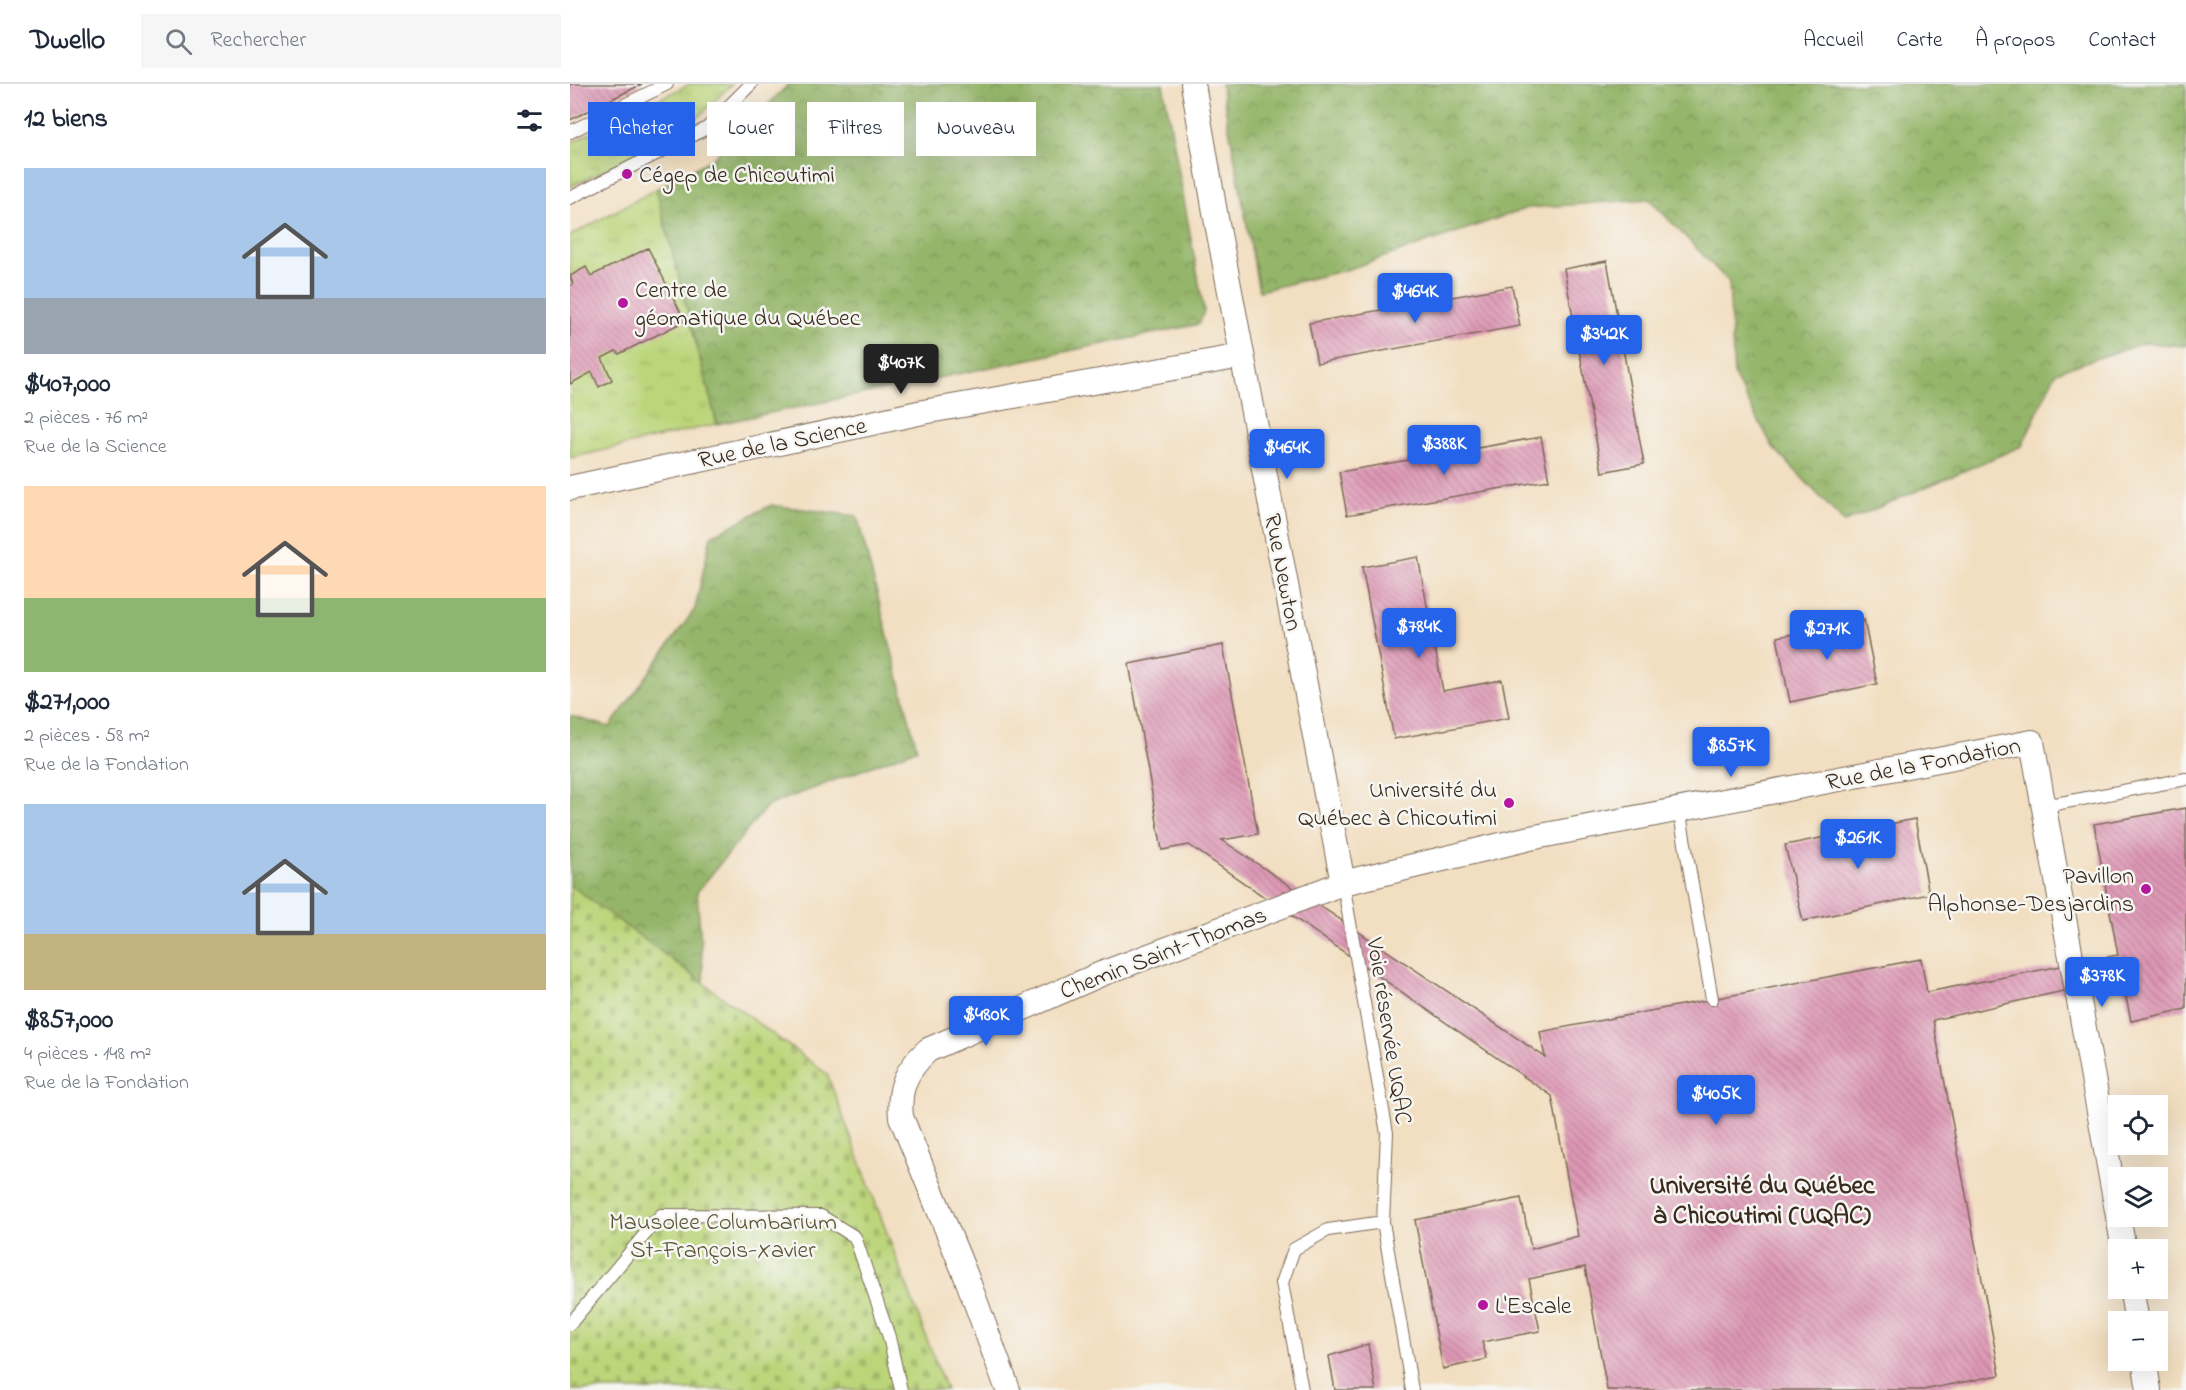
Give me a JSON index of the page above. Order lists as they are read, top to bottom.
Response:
{
  "streets": {
    "street": [
      "Rue de la Science",
      "Rue Newton",
      "Rue de la Fondation",
      "Chemin Saint-Thomas"
    ],
    "lane": ["Voie réservée UQAC"]
  },
  "crossings": [
    ["Rue de la Science", "Rue Newton"],
    ["Rue Newton", "Rue de la Fondation"],
    ["Rue Newton", "Chemin Saint-Thomas"],
    ["Rue Newton", "Voie réservée UQAC"],
    ["Rue de la Fondation", "Chemin Saint-Thomas"],
    ["Rue de la Fondation", "Voie réservée UQAC"],
    ["Chemin Saint-Thomas", "Voie réservée UQAC"]
  ],
  "districts": ["Université du Québec à Chicoutimi (UQAC)"],
  "parks": ["Mausolee Columbarium St-François-Xavier"],
  "places": [
    "Cégep de Chicoutimi",
    "Centre de géomatique du Québec",
    "Université du Québec à Chicoutimi",
    "Pavillon Alphonse-Desjardins",
    "L'Escale"
  ],
  "page": {
    "header": "Dwello",
    "search": "Rechercher",
    "nav": [
      "Accueil",
      "Carte",
      "À propos",
      "Contact"
    ],
    "heading": "12 biens",
    "chip": [
      "Acheter",
      "Louer",
      "Filtres",
      "Nouveau"
    ],
    "list": [
      {
        "name": "$407,000",
        "note": "2 pièces · 76 m² · Rue de la Science"
      },
      {
        "name": "$271,000",
        "note": "2 pièces · 58 m² · Rue de la Fondation"
      },
      {
        "name": "$857,000",
        "note": "4 pièces · 148 m² · Rue de la Fondation"
      }
    ],
    "price": [
      "$464K",
      "$342K",
      "$407K",
      "$388K",
      "$464K",
      "$784K",
      "$271K",
      "$857K",
      "$261K",
      "$378K",
      "$480K",
      "$405K"
    ],
    "map_buttons": ["+", "−"]
  }
}
